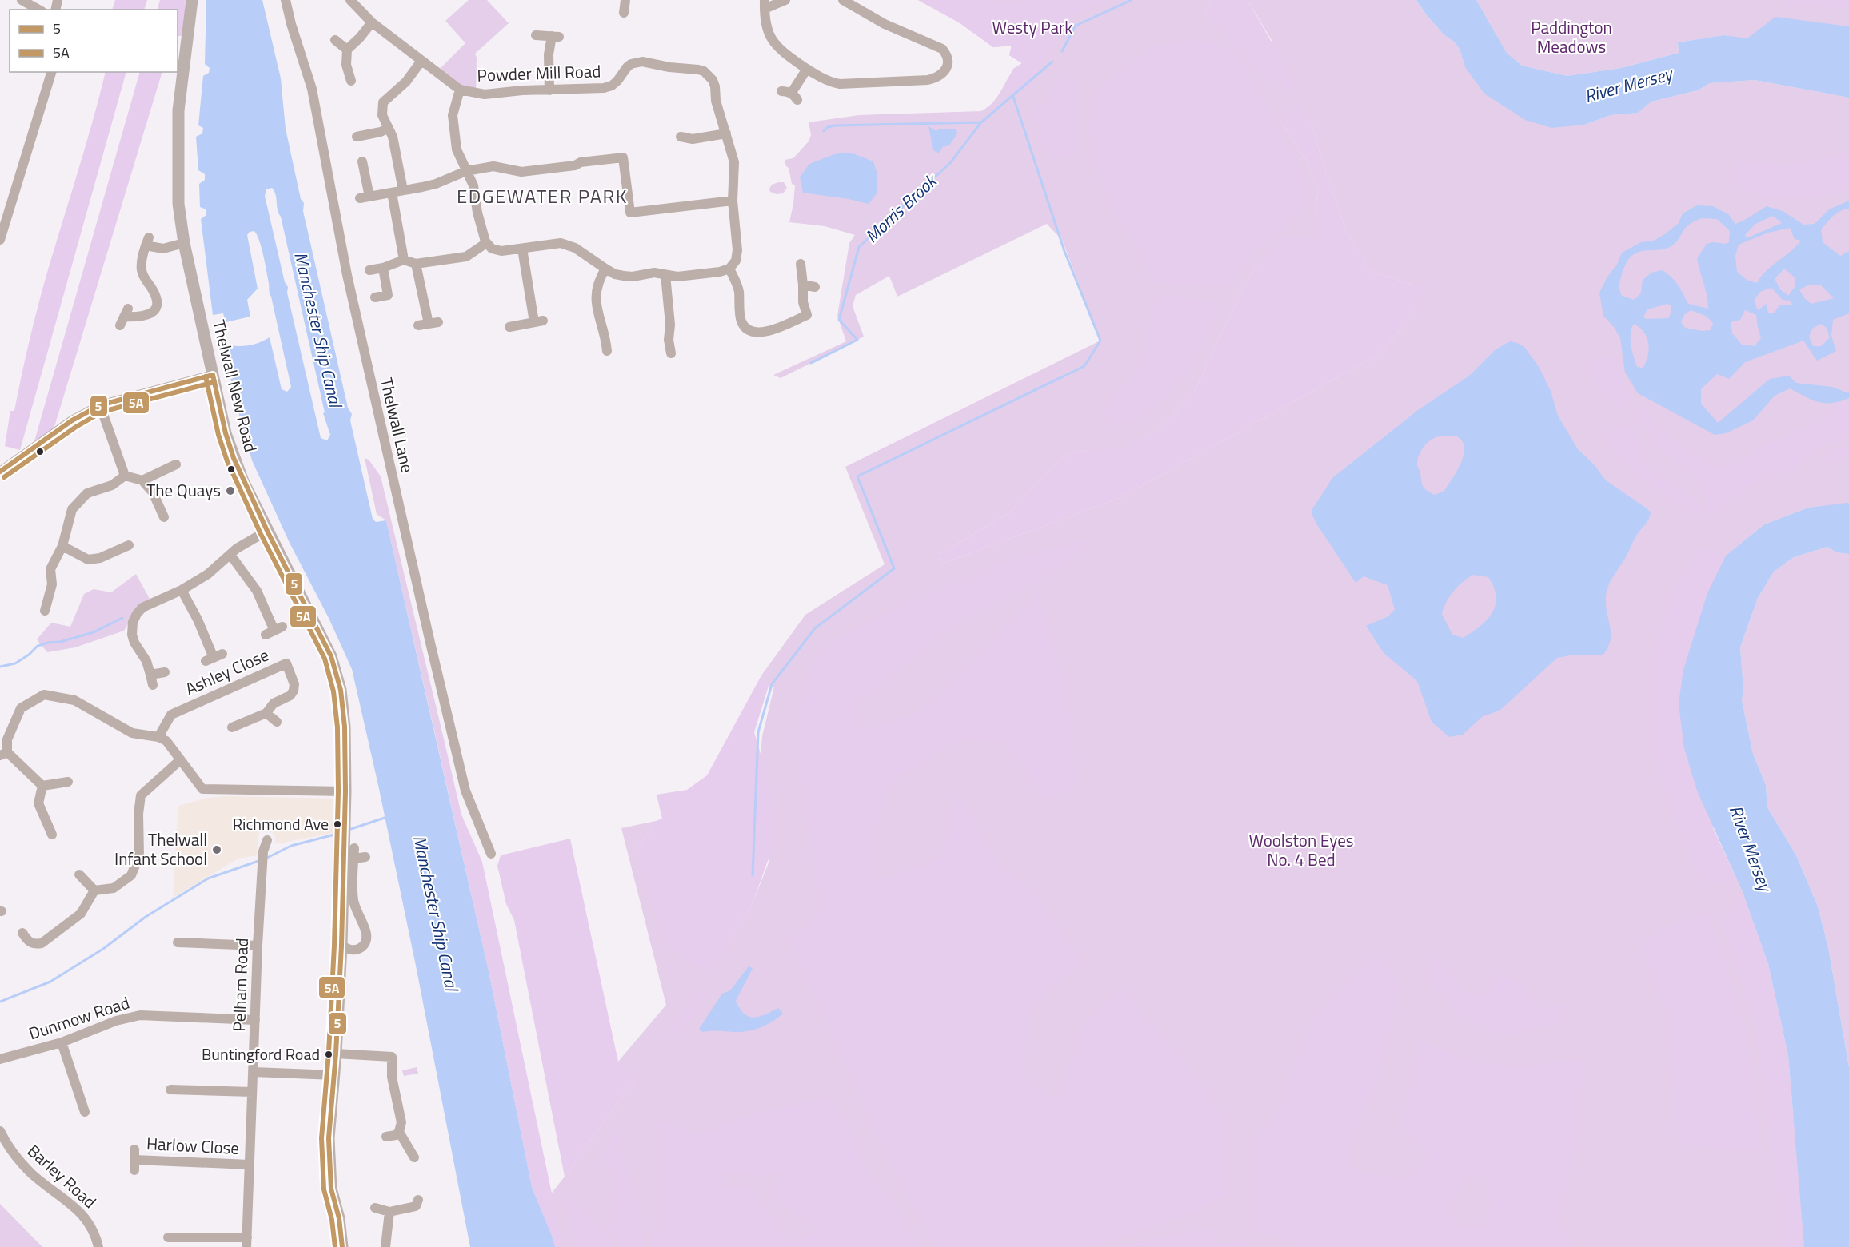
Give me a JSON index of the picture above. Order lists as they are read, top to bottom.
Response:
{
  "streets": {
    "main road": ["Thelwall New Road"],
    "street": [
      "Powder Mill Road",
      "Thelwall Lane",
      "Ashley Close",
      "Pelham Road",
      "Dunmow Road",
      "Harlow Close",
      "Barley Road"
    ]
  },
  "crossings": [
    ["Pelham Road", "Dunmow Road"],
    ["Pelham Road", "Harlow Close"]
  ],
  "districts": ["EDGEWATER PARK"],
  "water": ["River Mersey", "Morris Brook", "Manchester Ship Canal"],
  "parks": ["Westy Park", "Paddington Meadows", "Woolston Eyes No. 4 Bed"],
  "places": [
    "The Quays",
    "Richmond Ave",
    "Thelwall Infant School",
    "Buntingford Road"
  ],
  "lines": ["transit line 5", "transit line 5A"],
  "legend": ["5", "5A"]
}
